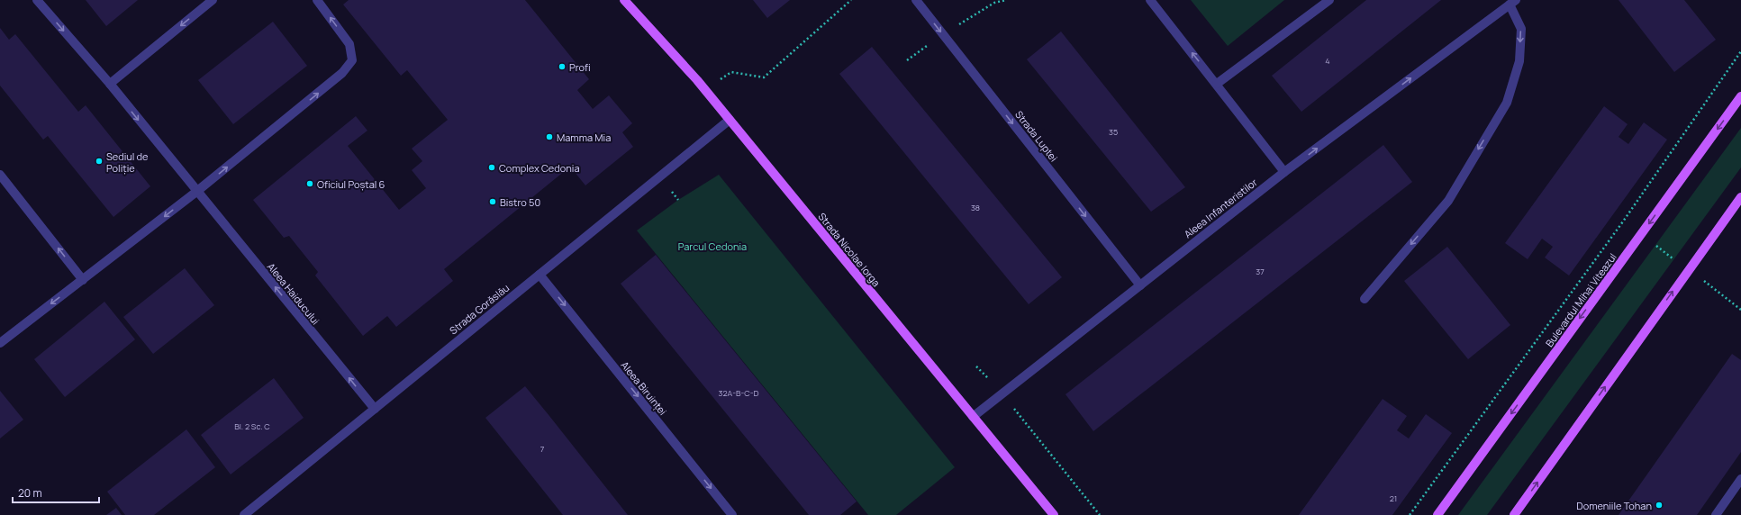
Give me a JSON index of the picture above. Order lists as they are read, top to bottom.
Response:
{
  "streets": {
    "main road": ["Strada Nicolae Iorga", "Bulevardul Mihai Viteazul"],
    "street": [
      "Strada Luptei",
      "Aleea Infanteristilor",
      "Aleea Haiducului",
      "Strada Gorăslău",
      "Aleea Biruinței"
    ]
  },
  "crossings": [
    ["Strada Luptei", "Aleea Infanteristilor"],
    ["Aleea Infanteristilor", "Strada Nicolae Iorga"],
    ["Strada Nicolae Iorga", "Strada Gorăslău"],
    ["Aleea Haiducului", "Strada Gorăslău"],
    ["Strada Gorăslău", "Aleea Biruinței"]
  ],
  "one_way": ["Strada Luptei", "Aleea Infanteristilor", "Aleea Biruinței"],
  "parks": ["Parcul Cedonia"],
  "places": [
    "Profi",
    "Mamma Mia",
    "Sediul de Poliție",
    "Complex Cedonia",
    "Oficiul Poștal 6",
    "Bistro 50",
    "Domeniile Tohan"
  ],
  "house_numbers": [
    "4",
    "35",
    "38",
    "37",
    "32A-B-C-D",
    "Bl. 2 Sc. C",
    "7",
    "21"
  ],
  "scale_bar": "20 m"
}
